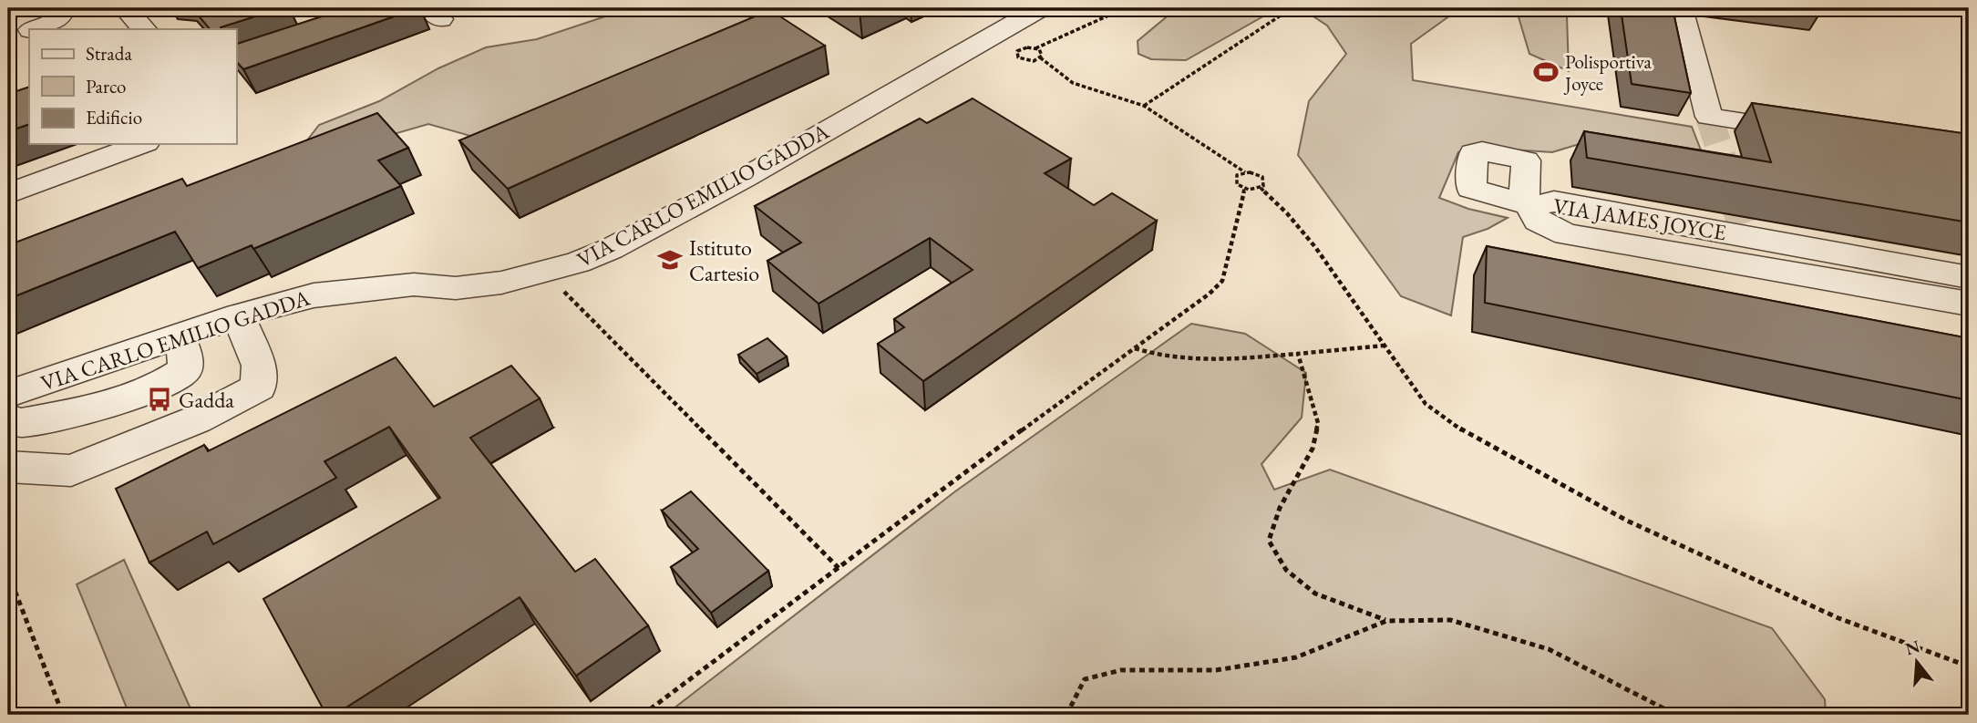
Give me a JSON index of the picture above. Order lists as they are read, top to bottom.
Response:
{
  "streets": {
    "street": ["VIA CARLO EMILIO GADDA", "VIA JAMES JOYCE"]
  },
  "places": {
    "sports": ["Polisportiva Joyce"],
    "school or university": ["Istituto Cartesio"],
    "bus stop": ["Gadda"]
  },
  "legend": ["Strada", "Parco", "Edificio"],
  "north": "top"
}
